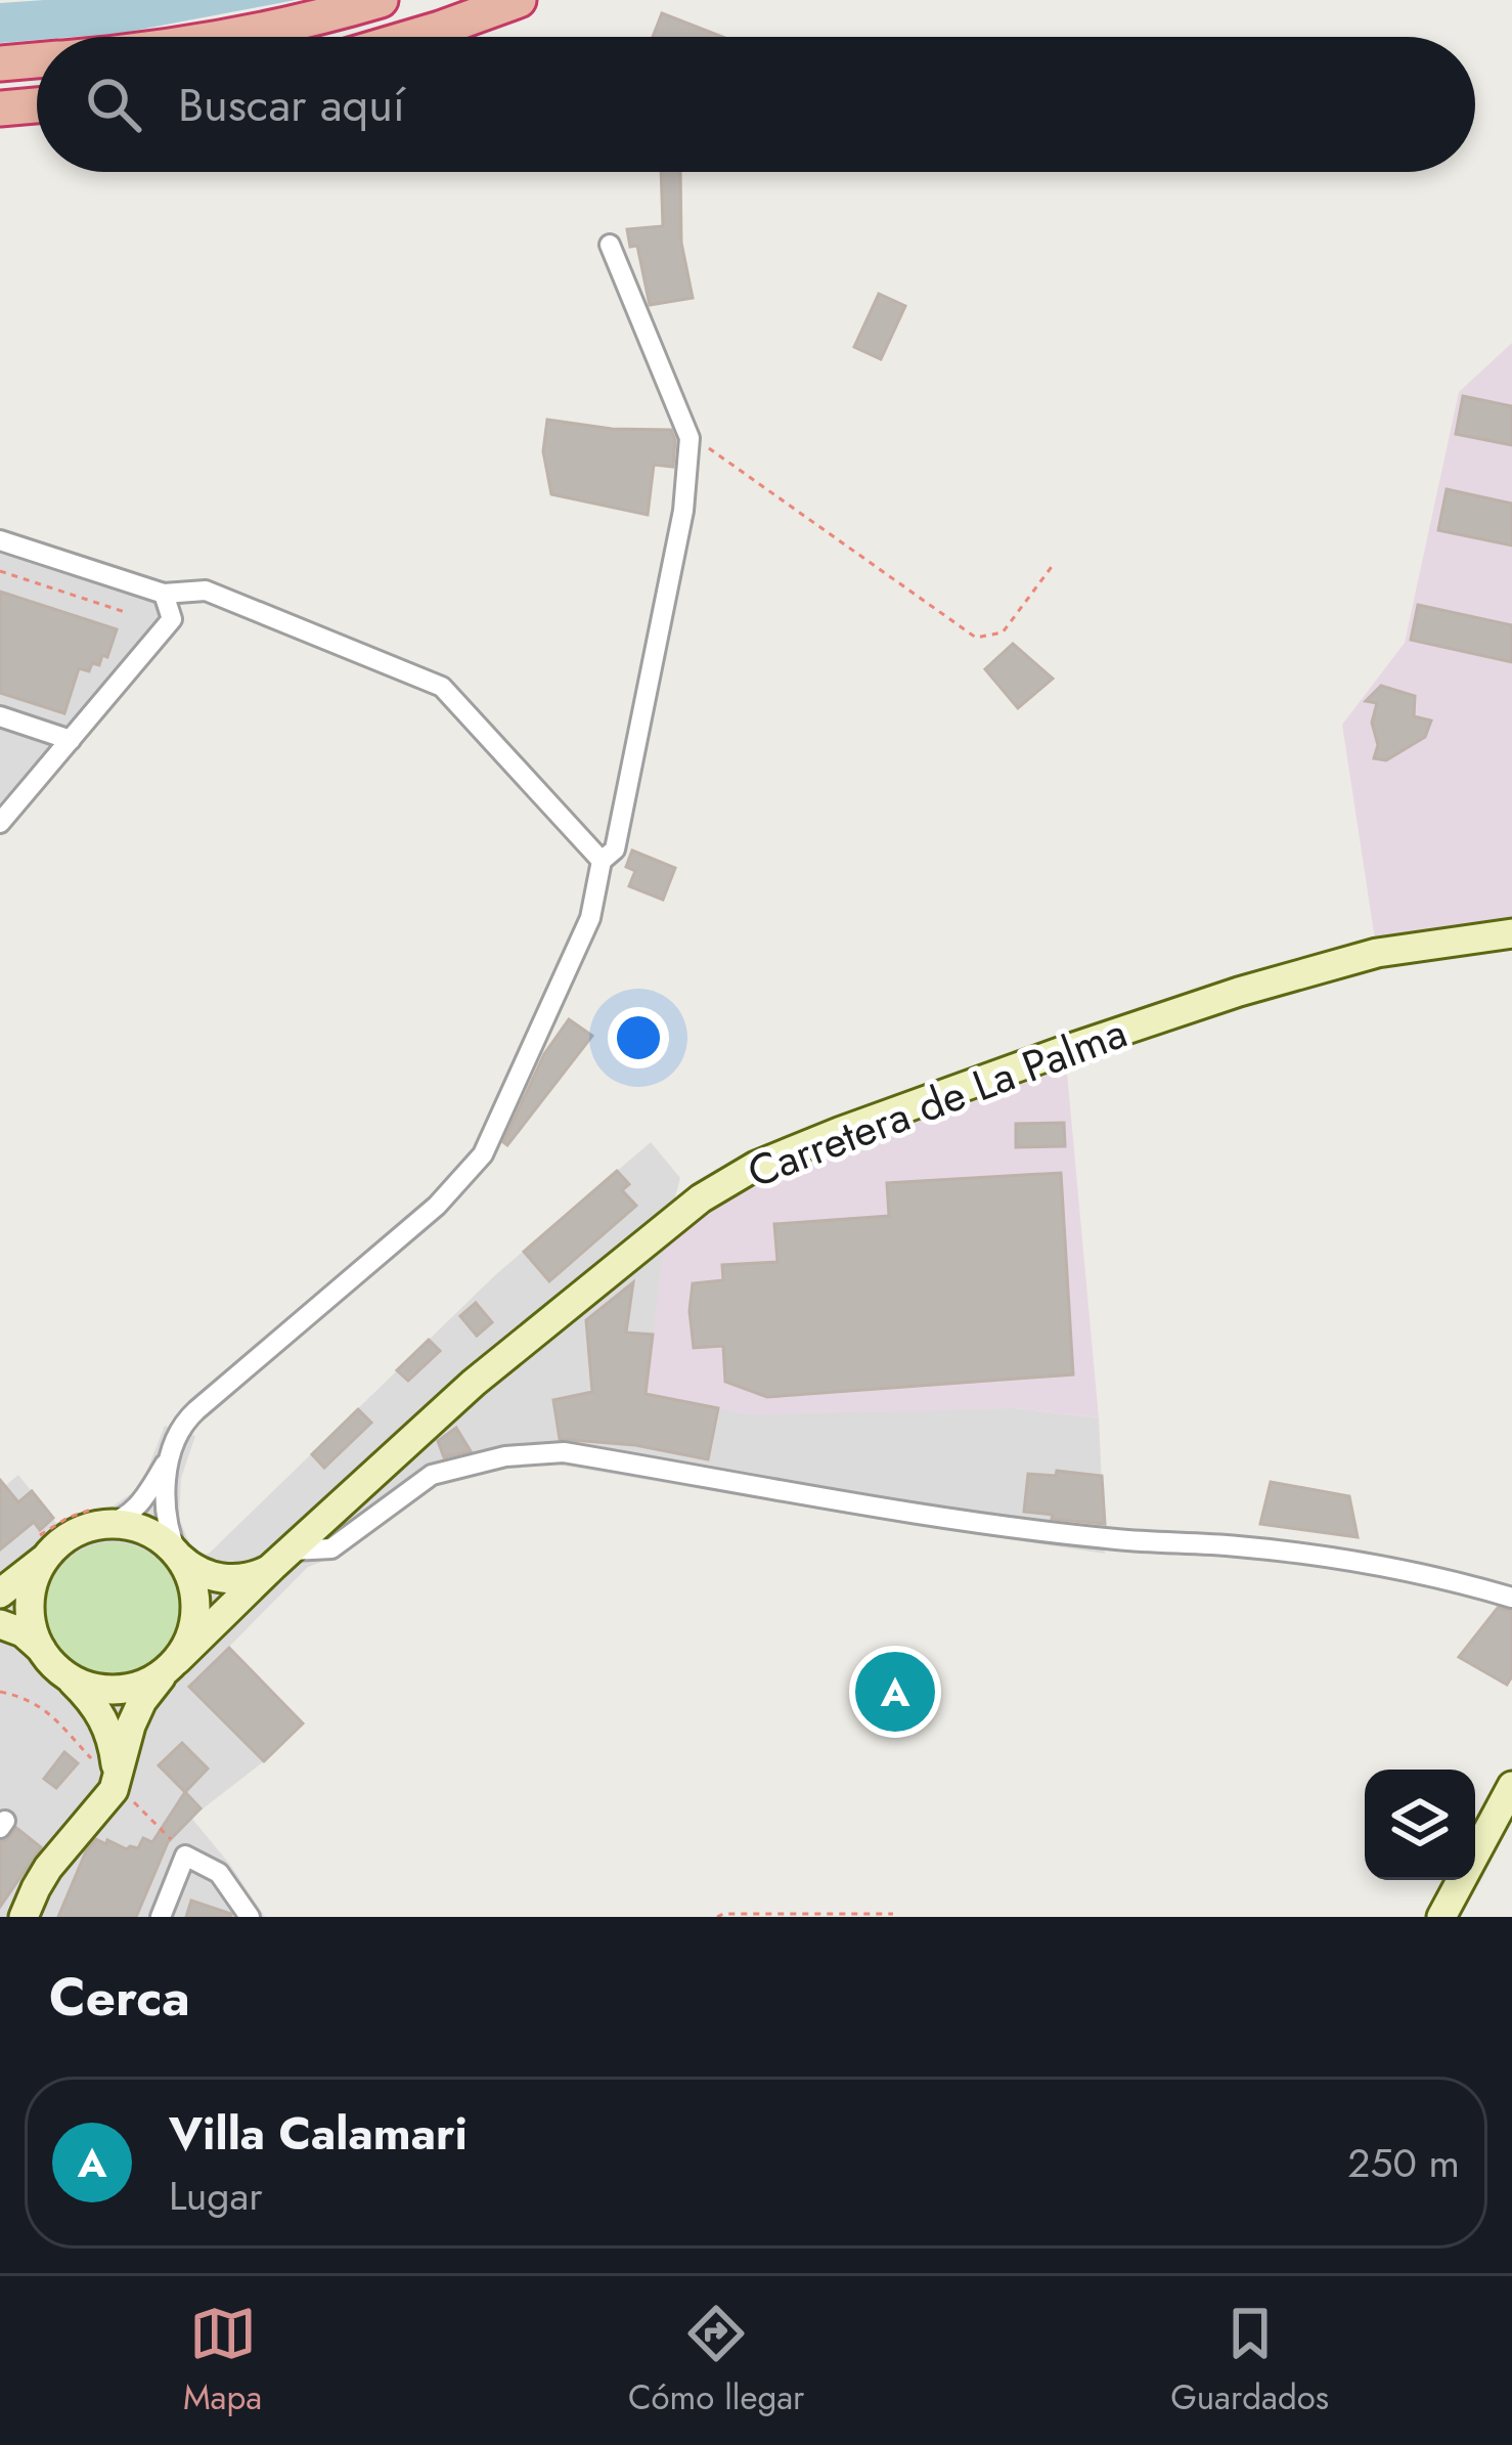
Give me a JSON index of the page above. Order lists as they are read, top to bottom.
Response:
{
  "streets": {
    "main road": ["Carretera de La Palma"]
  },
  "page": {
    "search": "Buscar aquí",
    "pins": "A",
    "heading": "Cerca",
    "list": [
      {
        "mark": "A",
        "name": "Villa Calamari",
        "note": "Lugar",
        "value": "250 m"
      }
    ],
    "nav": ["Mapa", "Cómo llegar", "Guardados"]
  }
}
